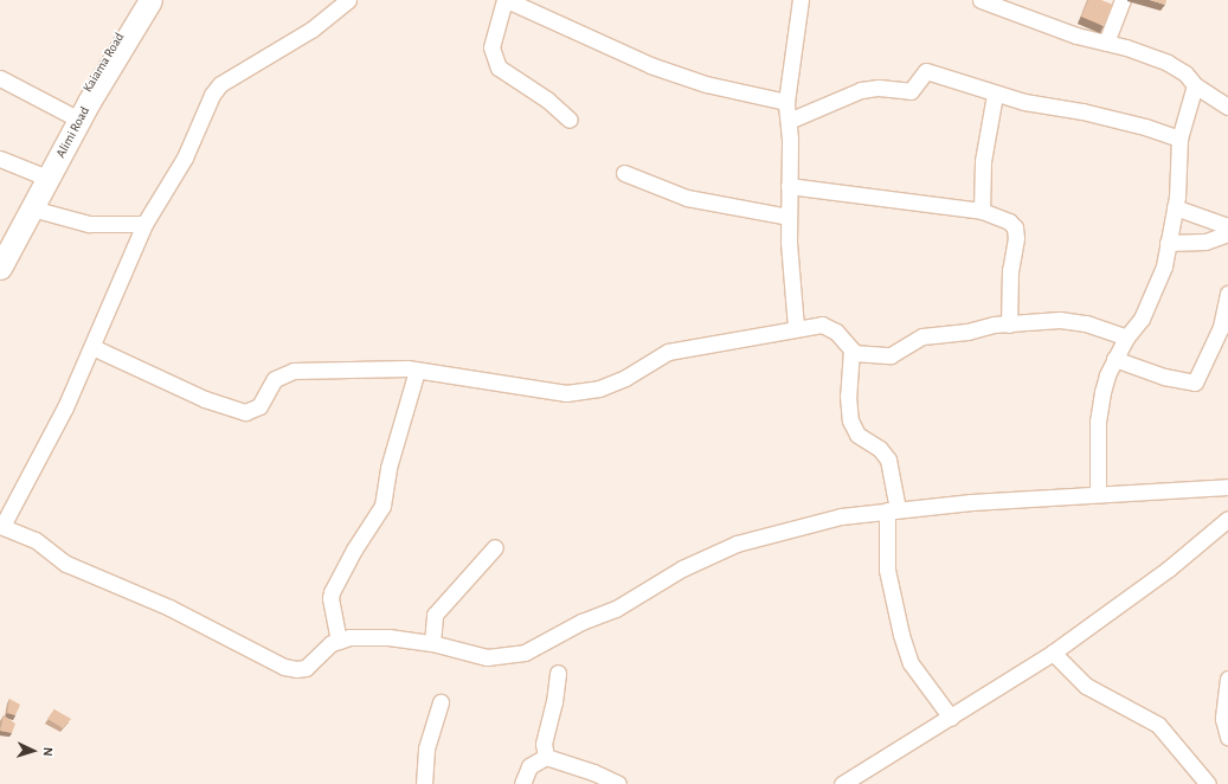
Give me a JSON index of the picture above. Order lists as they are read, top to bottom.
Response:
{
  "streets": {
    "highway": ["Kaiama Road", "Alimi Road"]
  },
  "north": "right"
}
